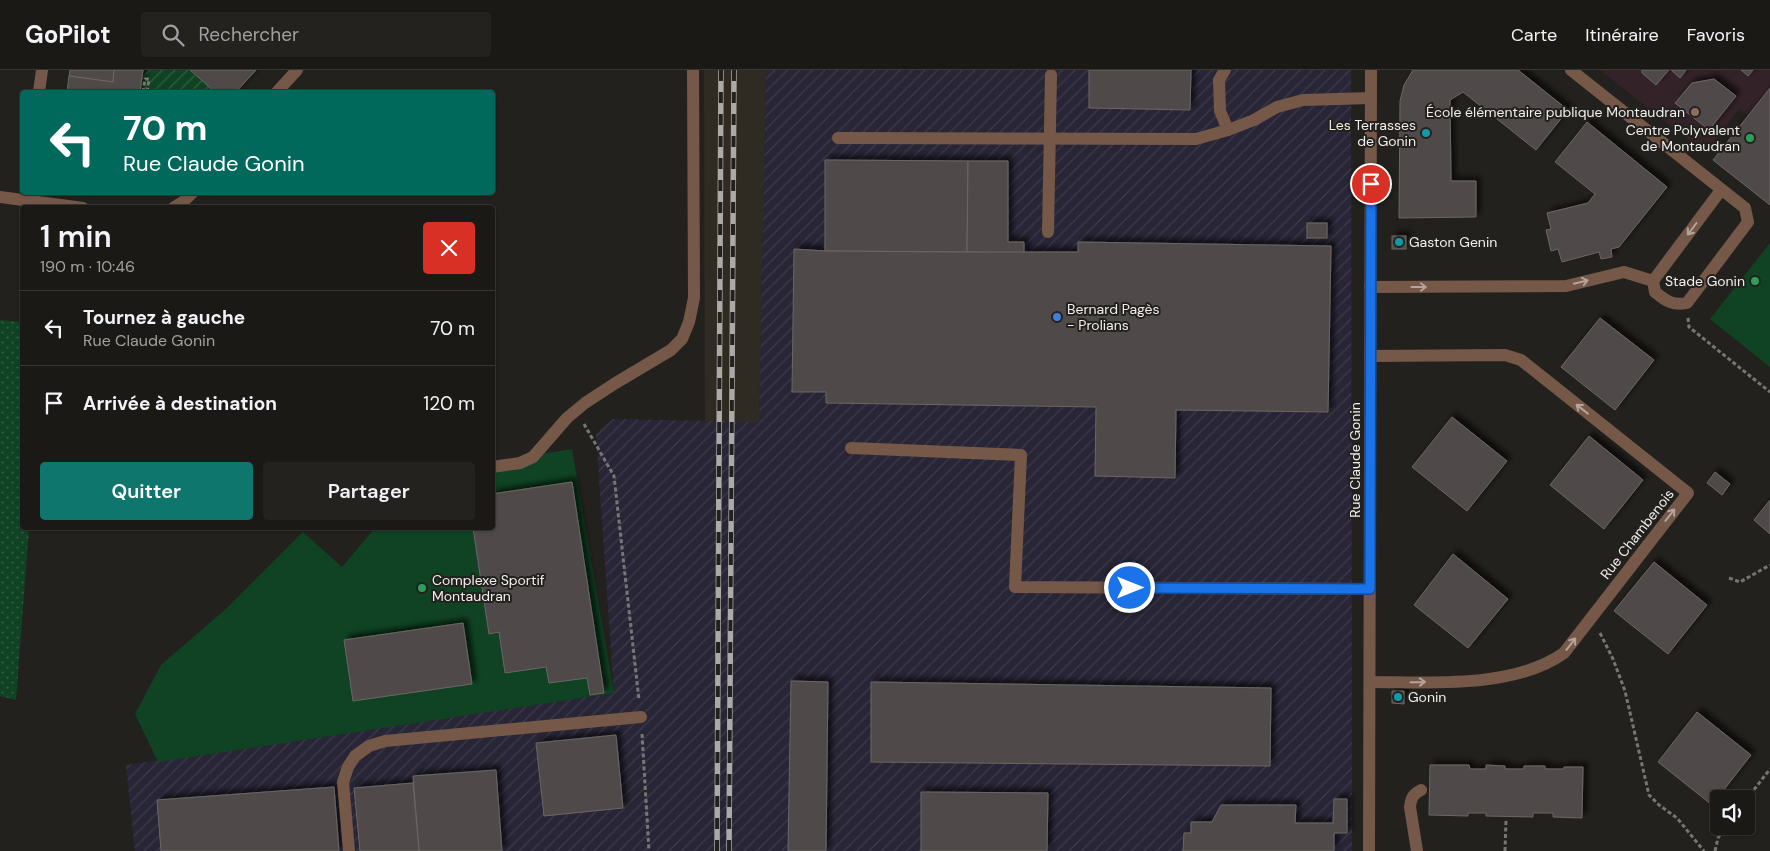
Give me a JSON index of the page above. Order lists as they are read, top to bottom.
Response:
{
  "streets": {
    "street": ["Rue Claude Gonin", "Rue Chambenois"]
  },
  "crossings": [
    ["Rue Claude Gonin", "Rue Chambenois"]
  ],
  "places": [
    "École élémentaire publique Montaudran",
    "Les Terrasses de Gonin",
    "Centre Polyvalent de Montaudran",
    "Gaston Genin",
    "Stade Gonin",
    "Bernard Pagès - Prolians",
    "Complexe Sportif Montaudran",
    "Gonin"
  ],
  "page": {
    "header": "GoPilot",
    "search": "Rechercher",
    "nav": ["Carte", "Itinéraire", "Favoris"],
    "turn": ["70 m", "Rue Claude Gonin"],
    "heading": ["1 min", "190 m · 10:46"],
    "list": [
      {
        "name": "Tournez à gauche",
        "note": "Rue Claude Gonin",
        "value": "70 m"
      },
      {
        "name": "Arrivée à destination",
        "value": "120 m"
      }
    ],
    "buttons": ["Quitter", "Partager"]
  }
}
